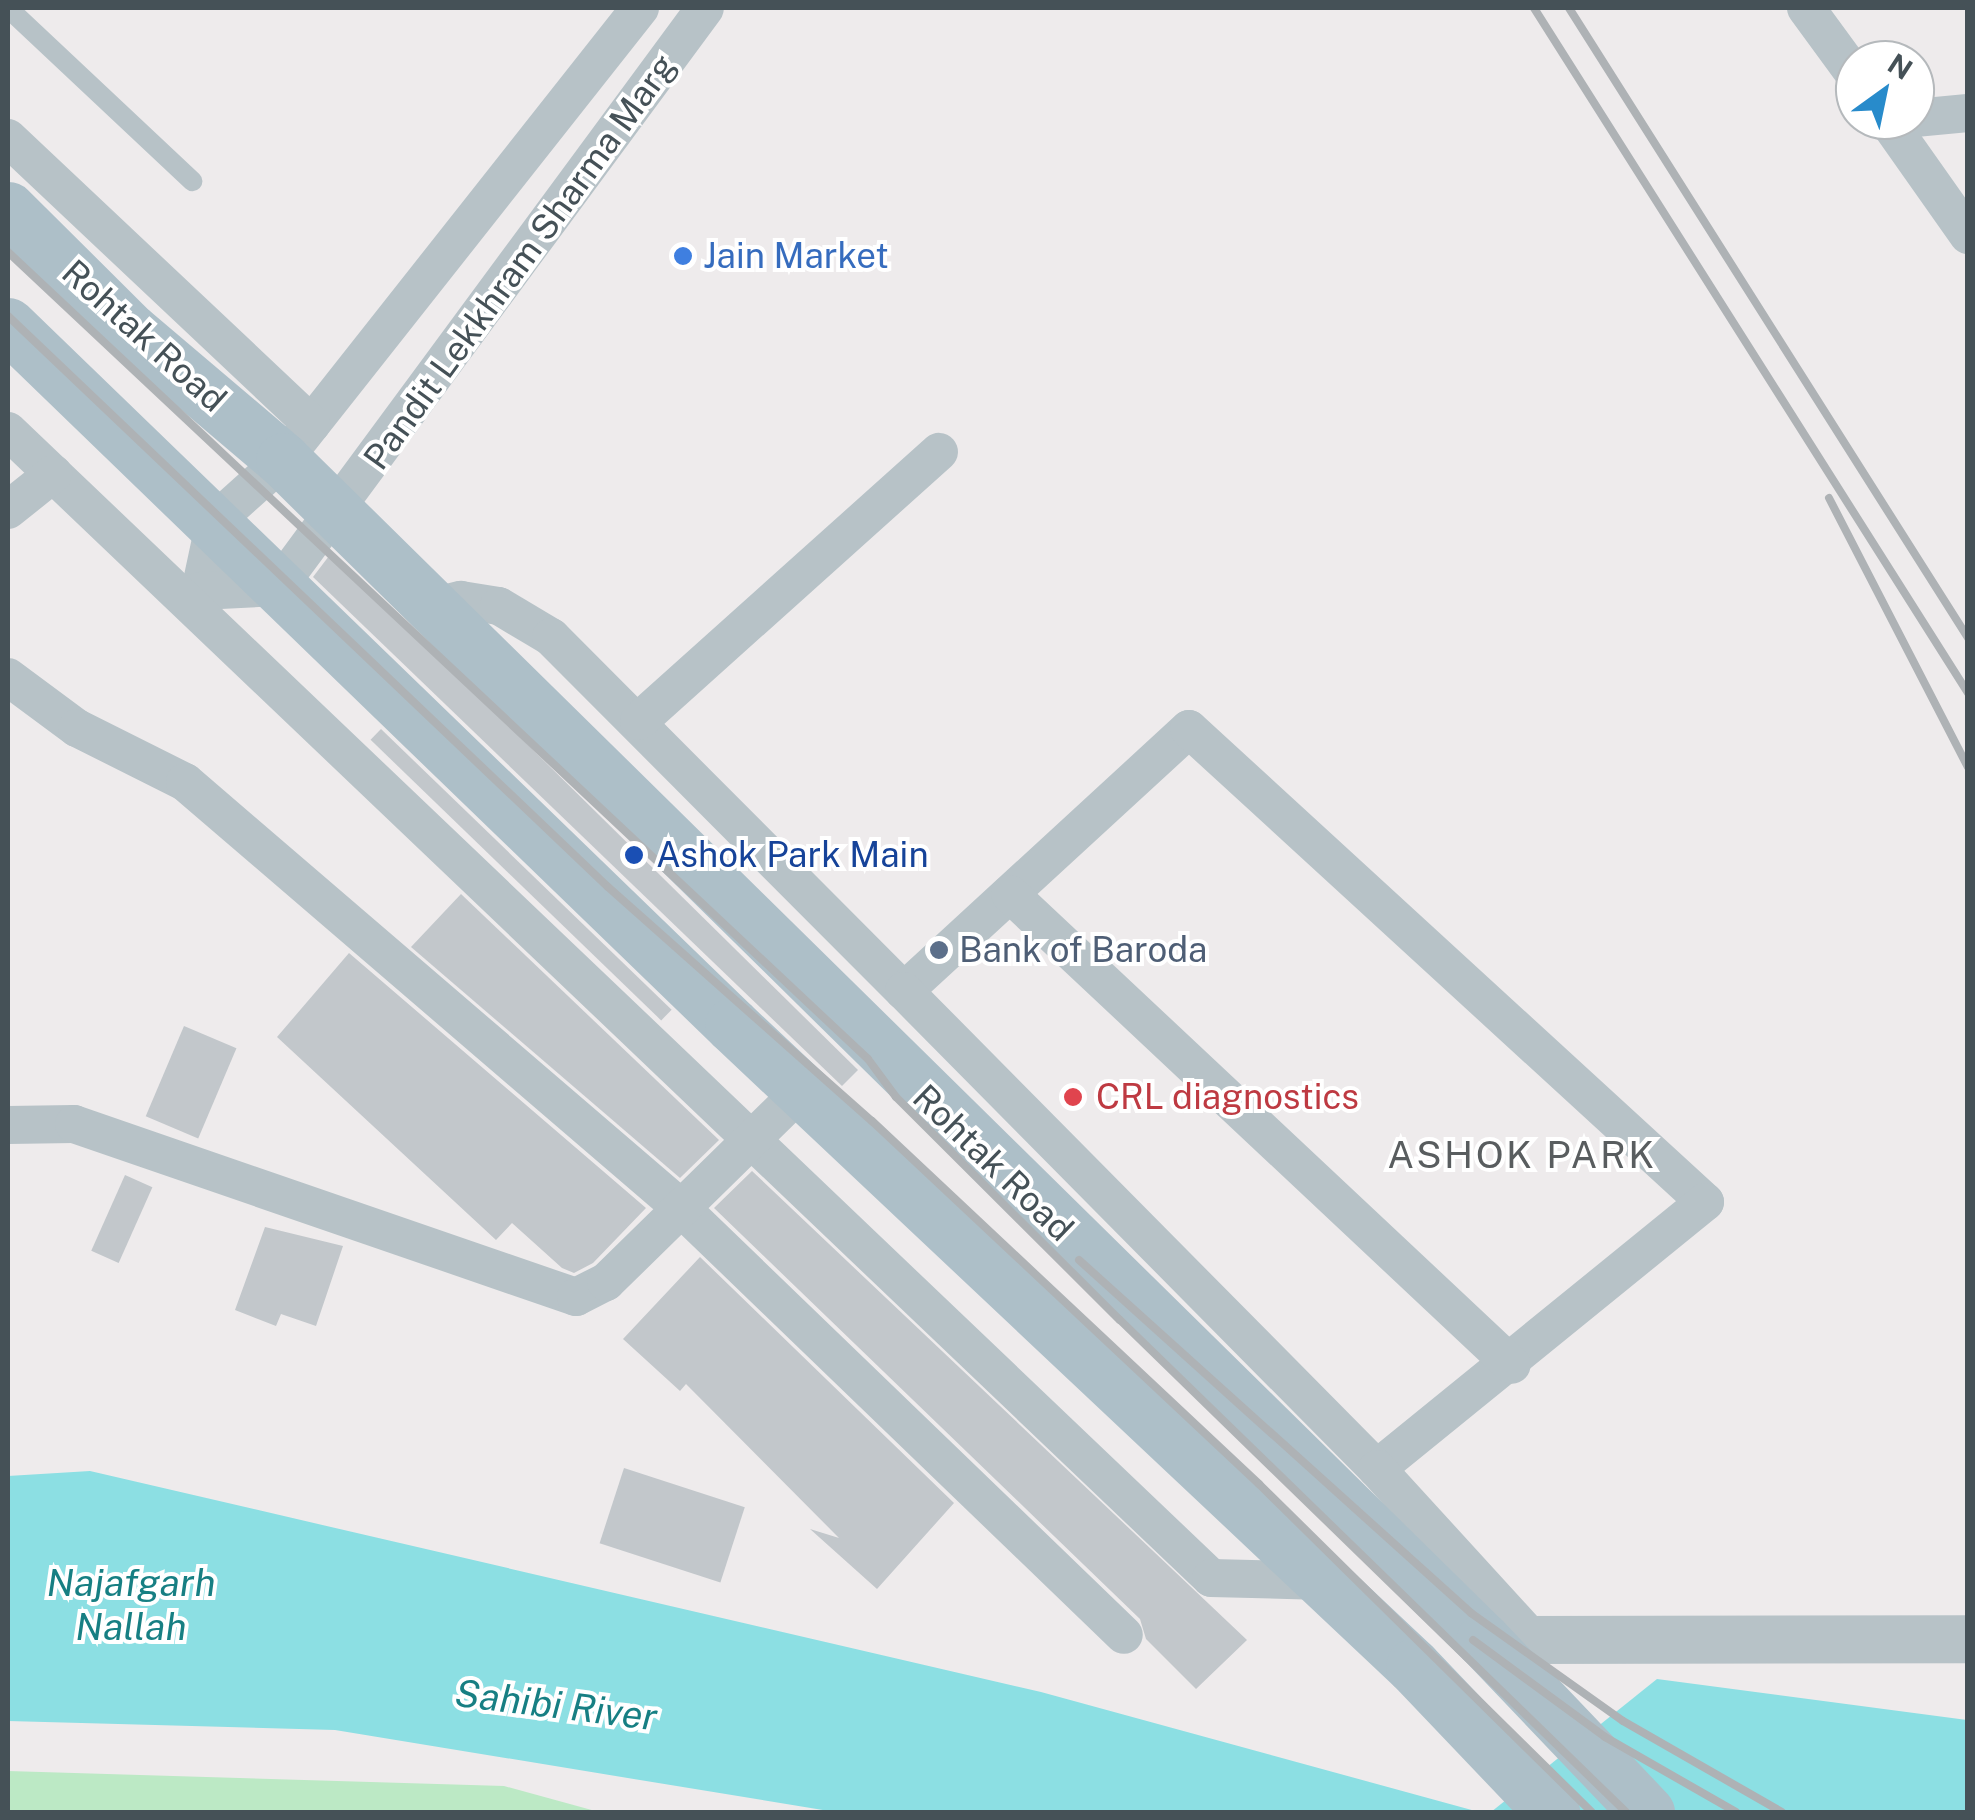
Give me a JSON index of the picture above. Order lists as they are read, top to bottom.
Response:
{
  "streets": {
    "main road": ["Rohtak Road"],
    "street": ["Pandit Lekkhram Sharma Marg"]
  },
  "crossings": [
    ["Pandit Lekkhram Sharma Marg", "Rohtak Road"]
  ],
  "districts": ["ASHOK PARK"],
  "water": ["Najafgarh Nallah", "Sahibi River"],
  "places": [
    "Jain Market",
    "Ashok Park Main",
    "Bank of Baroda",
    "CRL diagnostics"
  ],
  "north": "top right"
}
